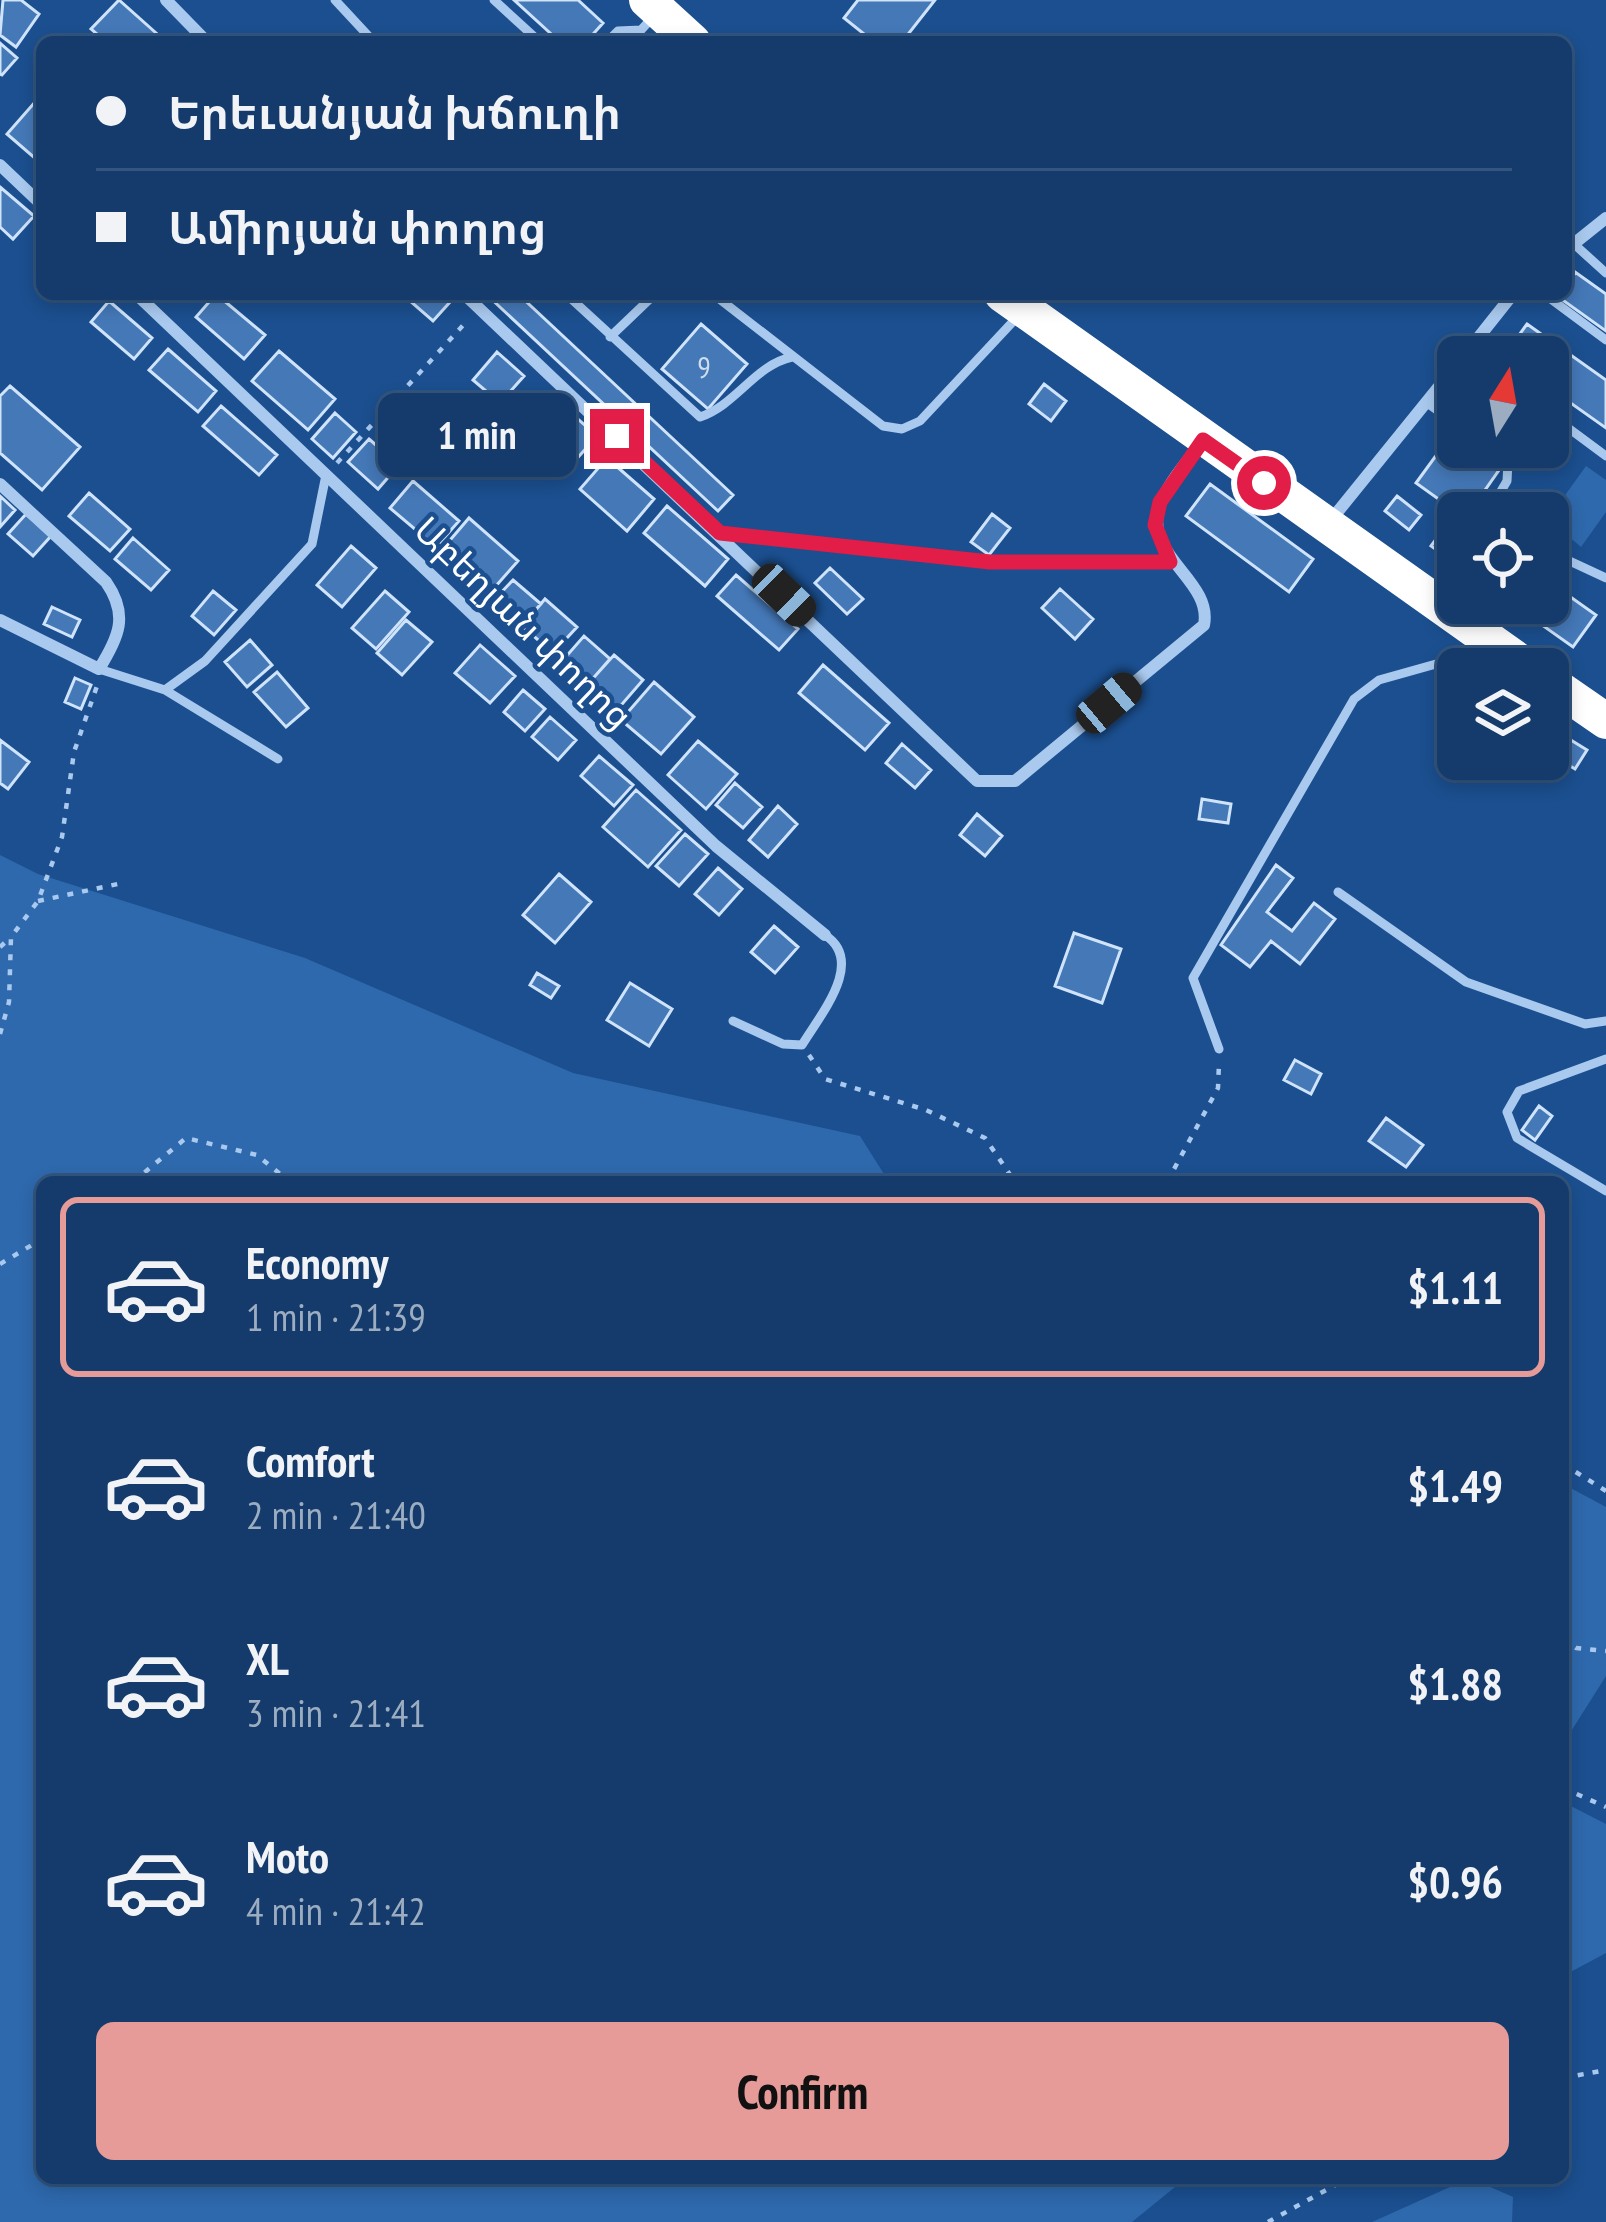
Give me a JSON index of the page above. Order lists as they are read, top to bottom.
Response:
{
  "streets": {
    "street": ["Աբեղյան փողոց"]
  },
  "house_numbers": ["9"],
  "north": "top",
  "page": {
    "banner": ["Երեւանյան խճուղի", "Ամիրյան փողոց"],
    "bubble": "1 min",
    "list": [
      {
        "name": "Economy",
        "note": "1 min · 21:39",
        "value": "$1.11"
      },
      {
        "name": "Comfort",
        "note": "2 min · 21:40",
        "value": "$1.49"
      },
      {
        "name": "XL",
        "note": "3 min · 21:41",
        "value": "$1.88"
      },
      {
        "name": "Moto",
        "note": "4 min · 21:42",
        "value": "$0.96"
      }
    ],
    "buttons": "Confirm"
  }
}
